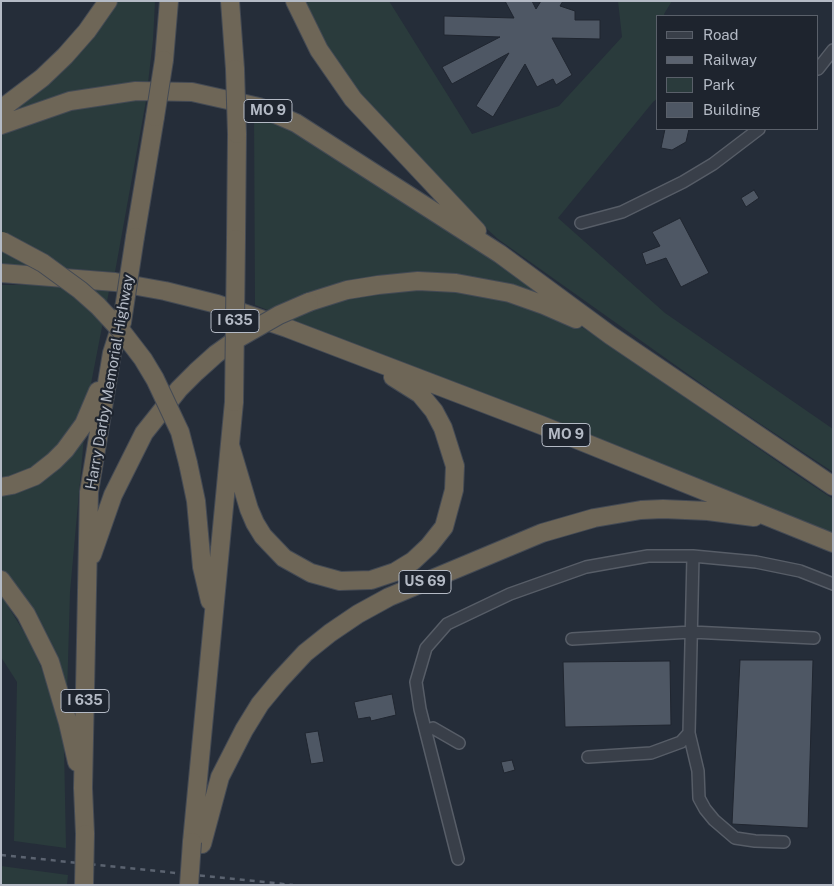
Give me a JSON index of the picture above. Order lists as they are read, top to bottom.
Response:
{
  "streets": {
    "highway": [
      "MO 9",
      "I 635",
      "Harry Darby Memorial Highway",
      "US 69"
    ]
  },
  "crossings": [
    ["MO 9", "US 69"],
    ["I 635", "US 69"]
  ],
  "legend": [
    "Road",
    "Railway",
    "Park",
    "Building"
  ]
}
